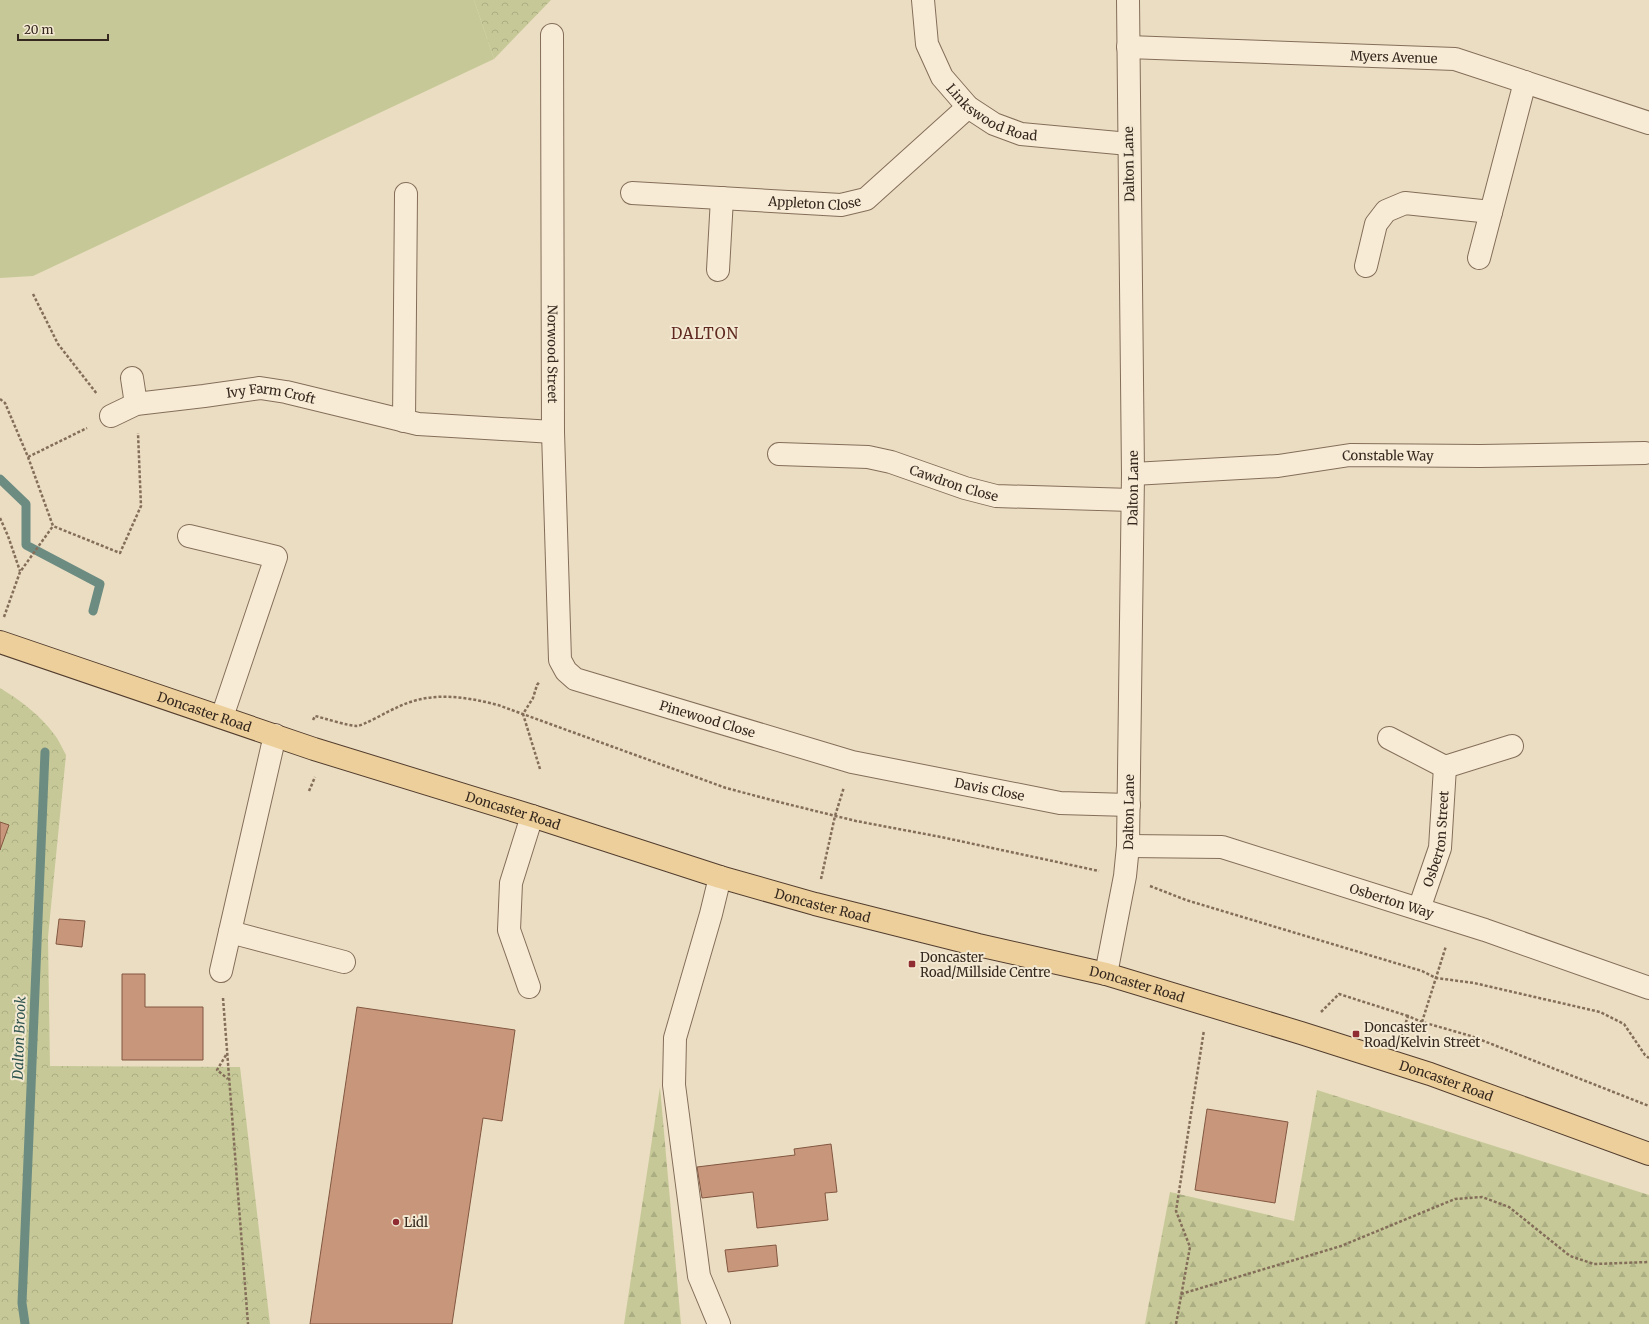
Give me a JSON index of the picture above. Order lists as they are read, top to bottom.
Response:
{
  "streets": {
    "main road": ["Doncaster Road"],
    "street": [
      "Myers Avenue",
      "Linkswood Road",
      "Dalton Lane",
      "Appleton Close",
      "Norwood Street",
      "Ivy Farm Croft",
      "Constable Way",
      "Cawdron Close",
      "Pinewood Close",
      "Davis Close",
      "Osberton Street",
      "Osberton Way"
    ]
  },
  "crossings": [
    ["Myers Avenue", "Dalton Lane"],
    ["Linkswood Road", "Dalton Lane"],
    ["Linkswood Road", "Appleton Close"],
    ["Dalton Lane", "Constable Way"],
    ["Dalton Lane", "Cawdron Close"],
    ["Dalton Lane", "Doncaster Road"],
    ["Dalton Lane", "Davis Close"],
    ["Dalton Lane", "Osberton Way"],
    ["Norwood Street", "Ivy Farm Croft"],
    ["Norwood Street", "Pinewood Close"],
    ["Pinewood Close", "Davis Close"],
    ["Osberton Street", "Osberton Way"]
  ],
  "districts": ["DALTON"],
  "water": ["Dalton Brook"],
  "places": {
    "transit": ["Doncaster Road/Millside Centre", "Doncaster Road/Kelvin Street"],
    "other": ["Lidl"]
  },
  "scale_bar": "20 m"
}
